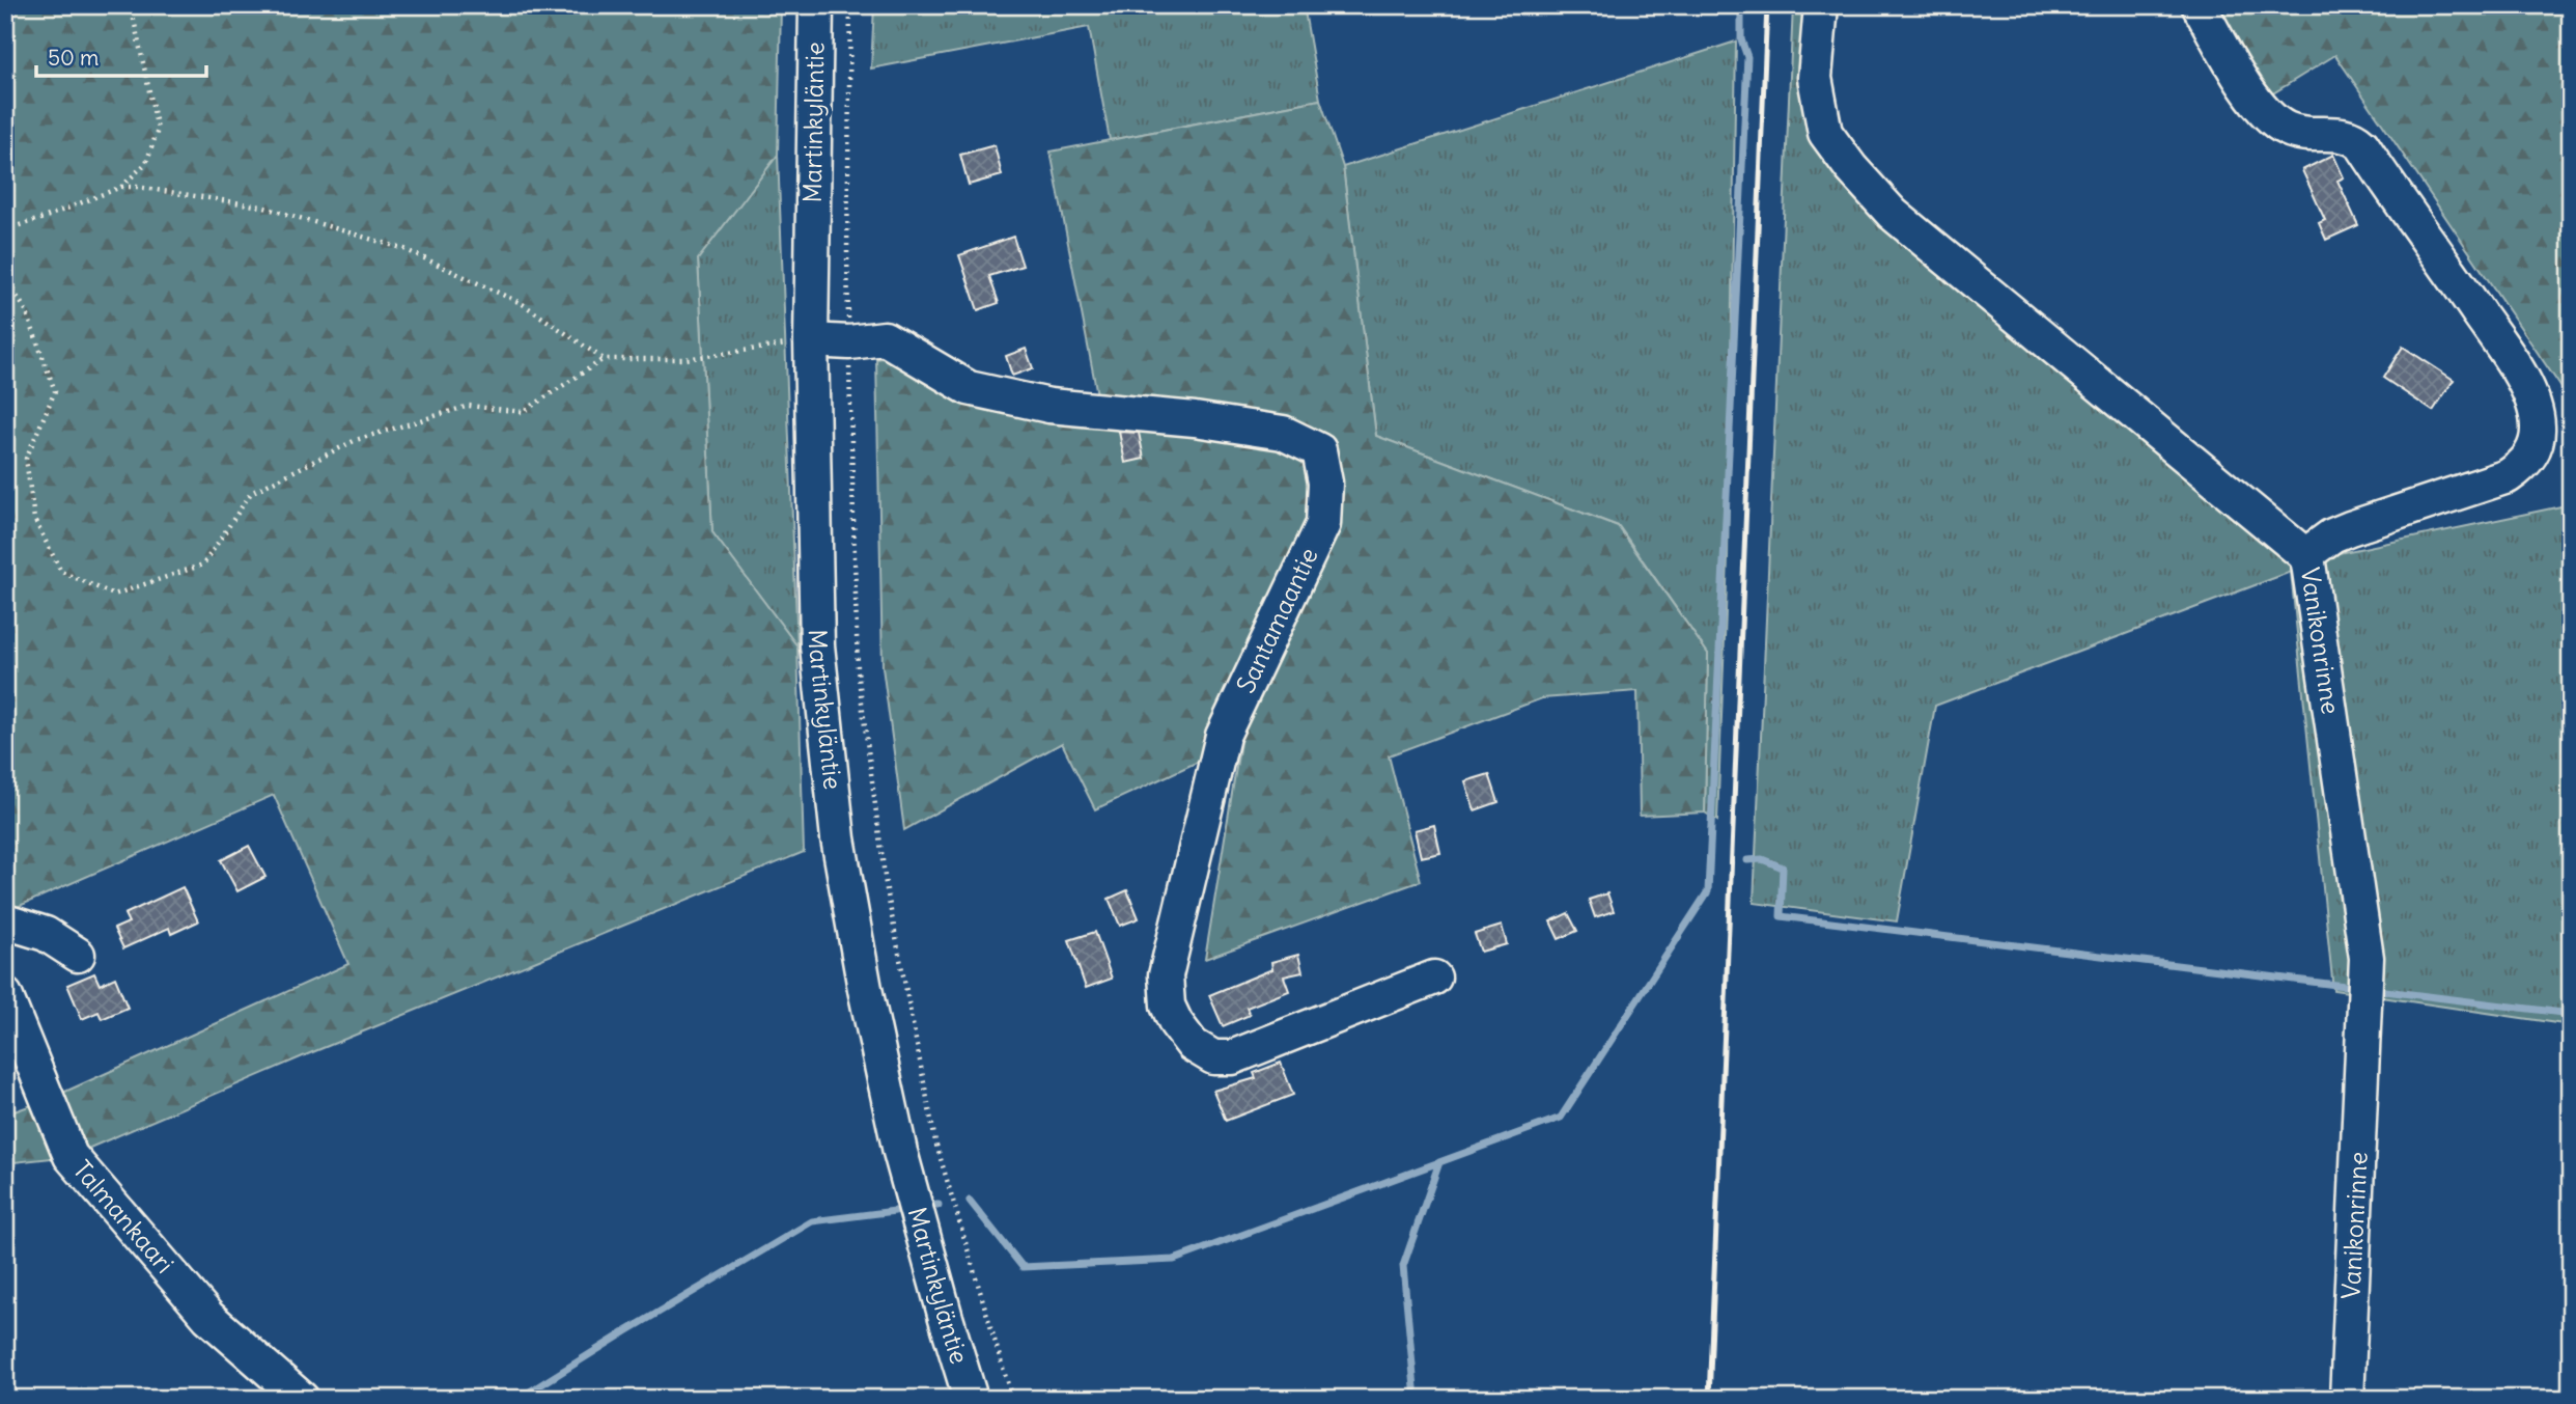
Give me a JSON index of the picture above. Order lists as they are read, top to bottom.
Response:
{
  "streets": {
    "street": [
      "Martinkyläntie",
      "Santamaantie",
      "Vanikonrinne",
      "Talmankaari"
    ]
  },
  "crossings": [
    ["Martinkyläntie", "Santamaantie"]
  ],
  "scale_bar": "50 m"
}
